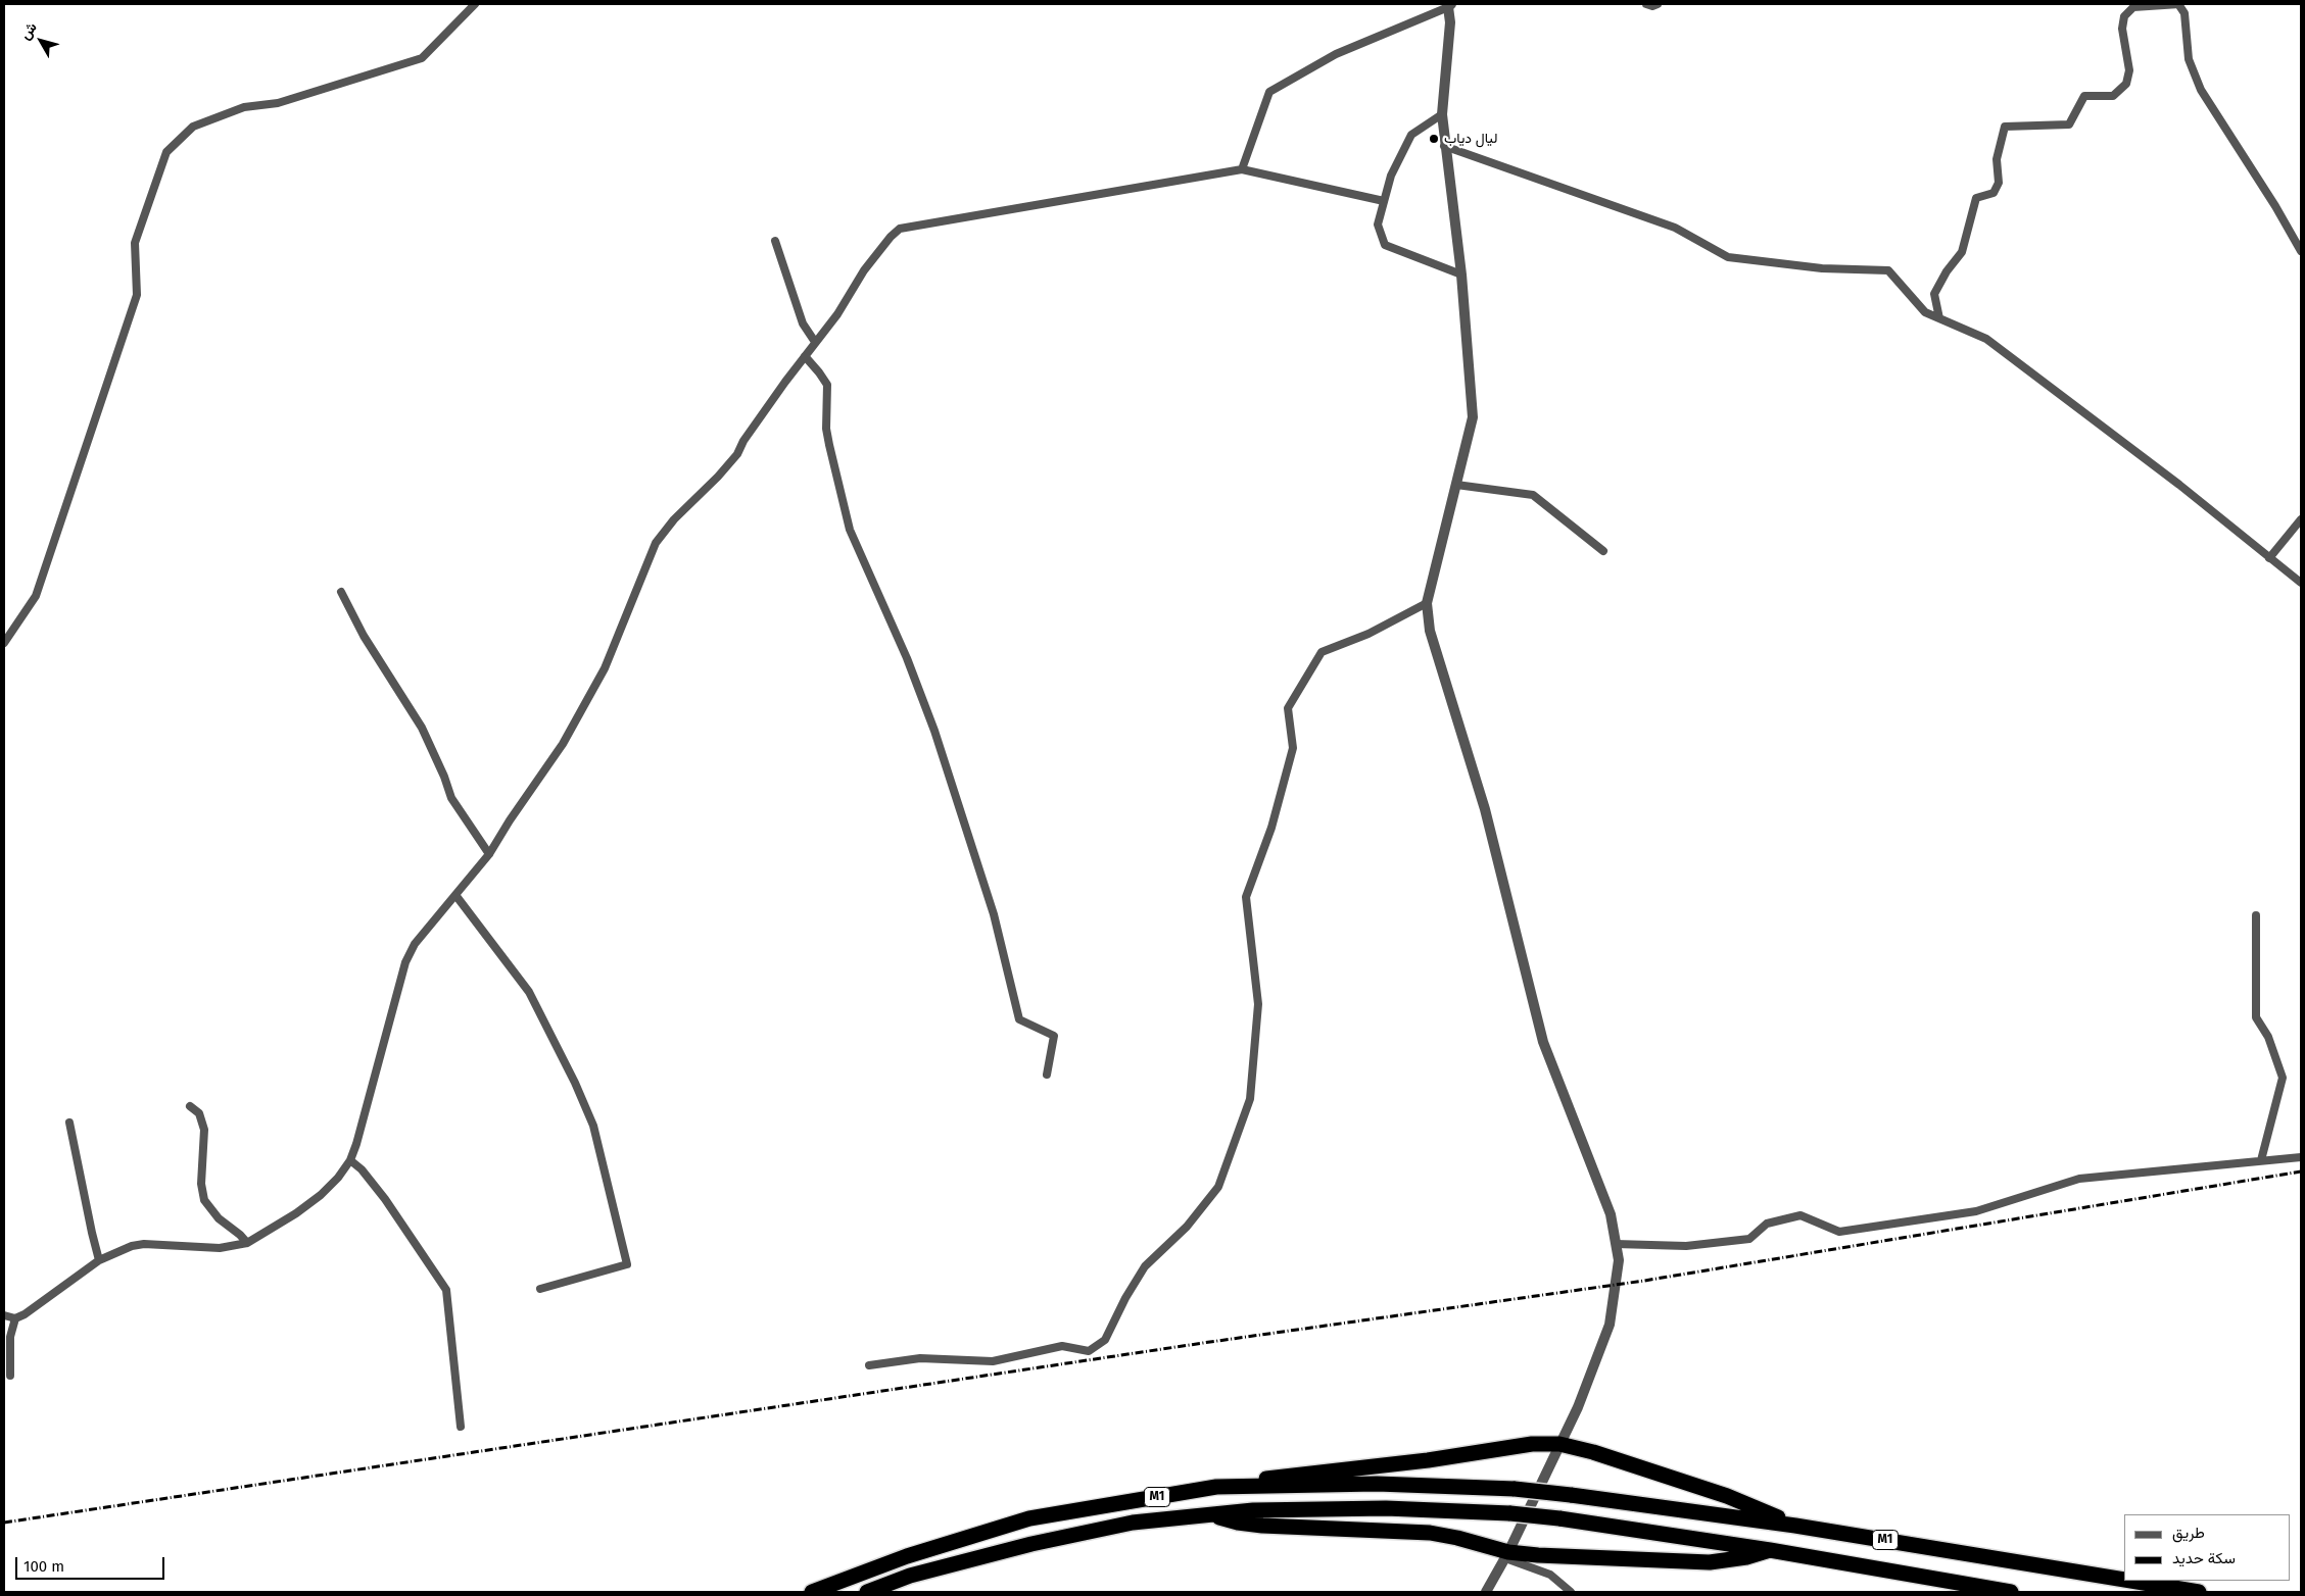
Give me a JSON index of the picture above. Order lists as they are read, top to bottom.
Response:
{
  "streets": {
    "highway": ["M1"]
  },
  "places": ["ليال دياب"],
  "legend": ["طريق", "سكة حديد"],
  "scale_bar": "100 m",
  "north": "top left"
}
